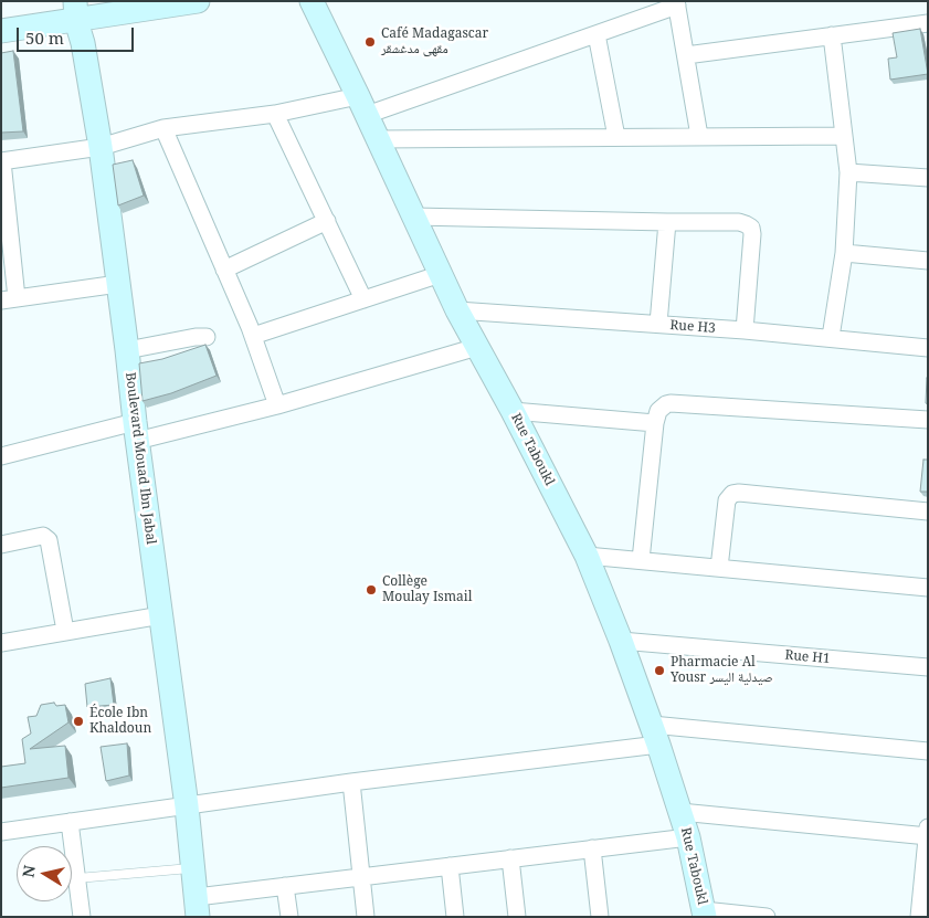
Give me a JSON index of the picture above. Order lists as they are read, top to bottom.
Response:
{
  "streets": {
    "main road": ["Rue Taboukl", "Boulevard Mouad Ibn Jabal"],
    "street": ["Rue H3", "Rue H1"]
  },
  "crossings": [
    ["Rue H3", "Rue Taboukl"],
    ["Rue Taboukl", "Rue H1"]
  ],
  "places": [
    "Café Madagascar مقهى مدغشقر",
    "Collège Moulay Ismail",
    "Pharmacie Al Yousr صيدلية اليسر",
    "École Ibn Khaldoun"
  ],
  "scale_bar": "50 m",
  "north": "left"
}
